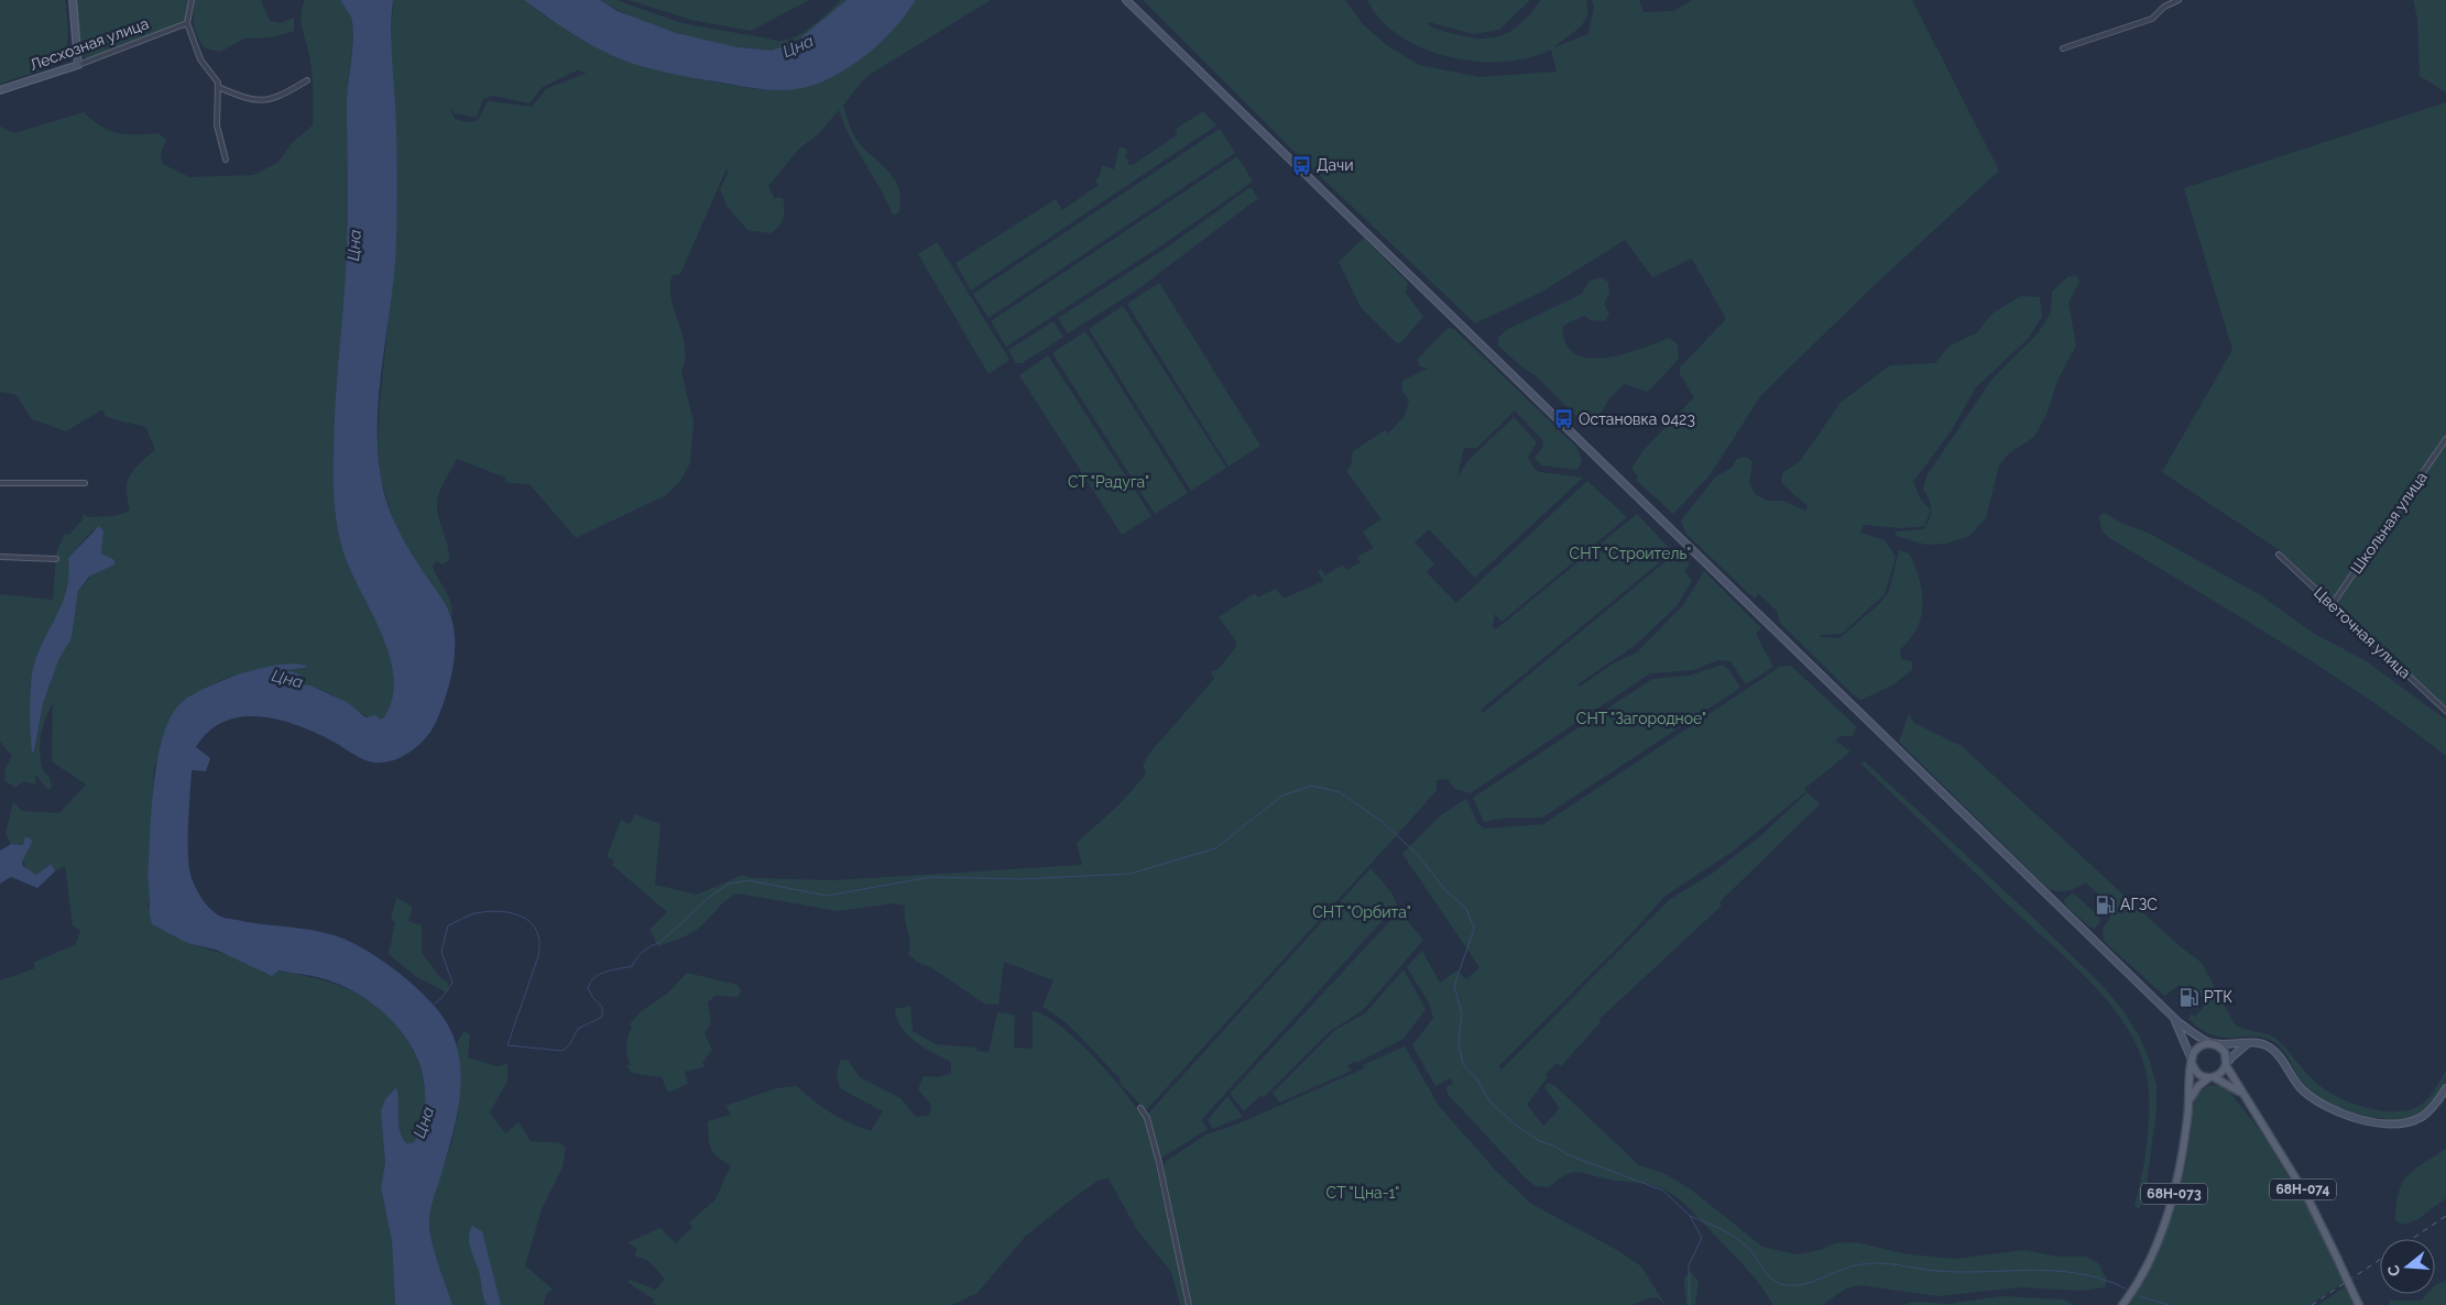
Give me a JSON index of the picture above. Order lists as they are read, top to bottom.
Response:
{
  "streets": {
    "main road": ["Лесхозная улица", "68Н-074", "68Н-073"],
    "street": ["Школьная улица", "Цветочная улица"]
  },
  "crossings": [
    ["Школьная улица", "Цветочная улица"],
    ["68Н-074", "68Н-073"]
  ],
  "water": ["Цна"],
  "parks": [
    "СТ \"Радуга\"",
    "CНТ \"Строитель\"",
    "СНТ \"Загородное\"",
    "CНТ \"Орбита\"",
    "СТ \"Цна-1\""
  ],
  "places": {
    "bus stop": ["Дачи", "Остановка 0423"],
    "fuel station": ["АГЗС", "РТК"]
  },
  "north": "left"
}
